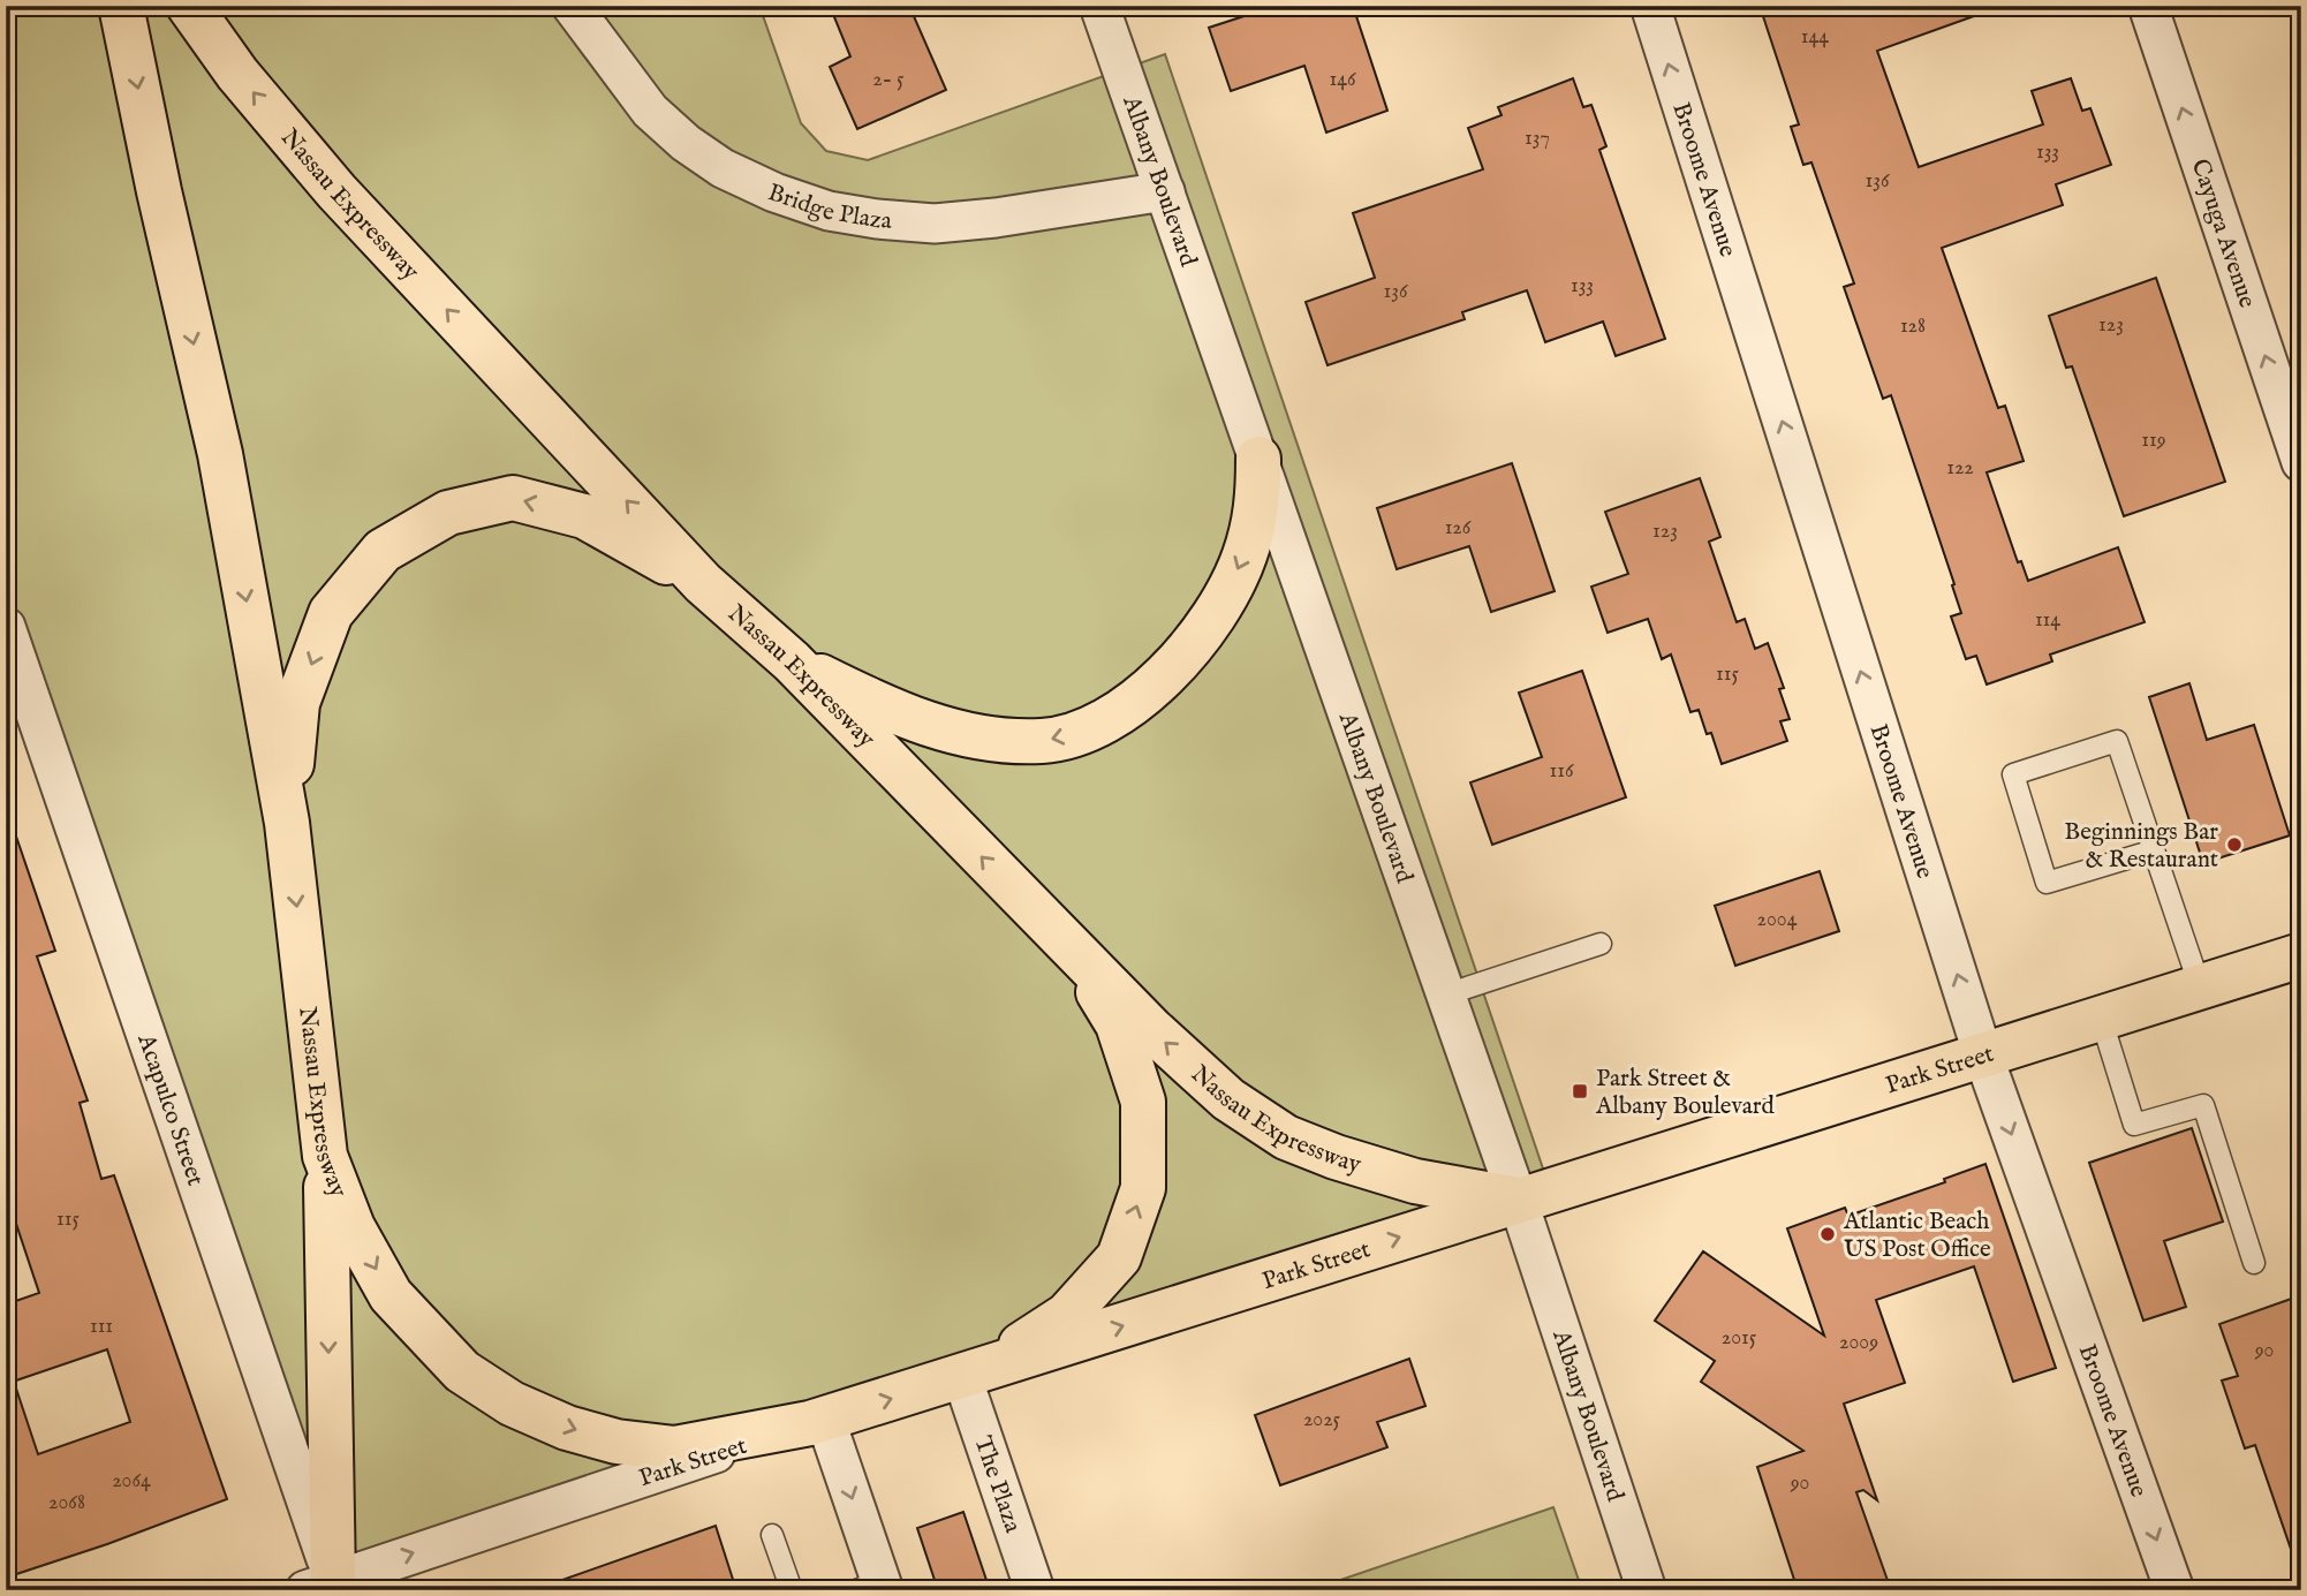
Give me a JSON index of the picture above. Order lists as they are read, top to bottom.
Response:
{
  "streets": {
    "highway": ["Nassau Expressway", "Park Street"],
    "street": [
      "Broome Avenue",
      "Albany Boulevard",
      "Bridge Plaza",
      "Cayuga Avenue",
      "Acapulco Street",
      "The Plaza"
    ]
  },
  "crossings": [
    ["Broome Avenue", "Park Street"],
    ["Albany Boulevard", "Bridge Plaza"],
    ["Albany Boulevard", "Nassau Expressway"],
    ["Albany Boulevard", "Park Street"],
    ["Nassau Expressway", "Park Street"],
    ["Park Street", "Acapulco Street"],
    ["Park Street", "The Plaza"]
  ],
  "one_way": ["Cayuga Avenue", "Park Street"],
  "places": {
    "other": ["Beginnings Bar & Restaurant", "Atlantic Beach US Post Office"],
    "transit": ["Park Street & Albany Boulevard"]
  },
  "house_numbers": [
    "144",
    "2- 5",
    "146",
    "137",
    "133",
    "136",
    "133",
    "136",
    "123",
    "128",
    "119",
    "122",
    "126",
    "123",
    "114",
    "115",
    "116",
    "2004",
    "115",
    "111",
    "2015",
    "2009",
    "90",
    "2025",
    "2064",
    "90",
    "2068"
  ]
}
